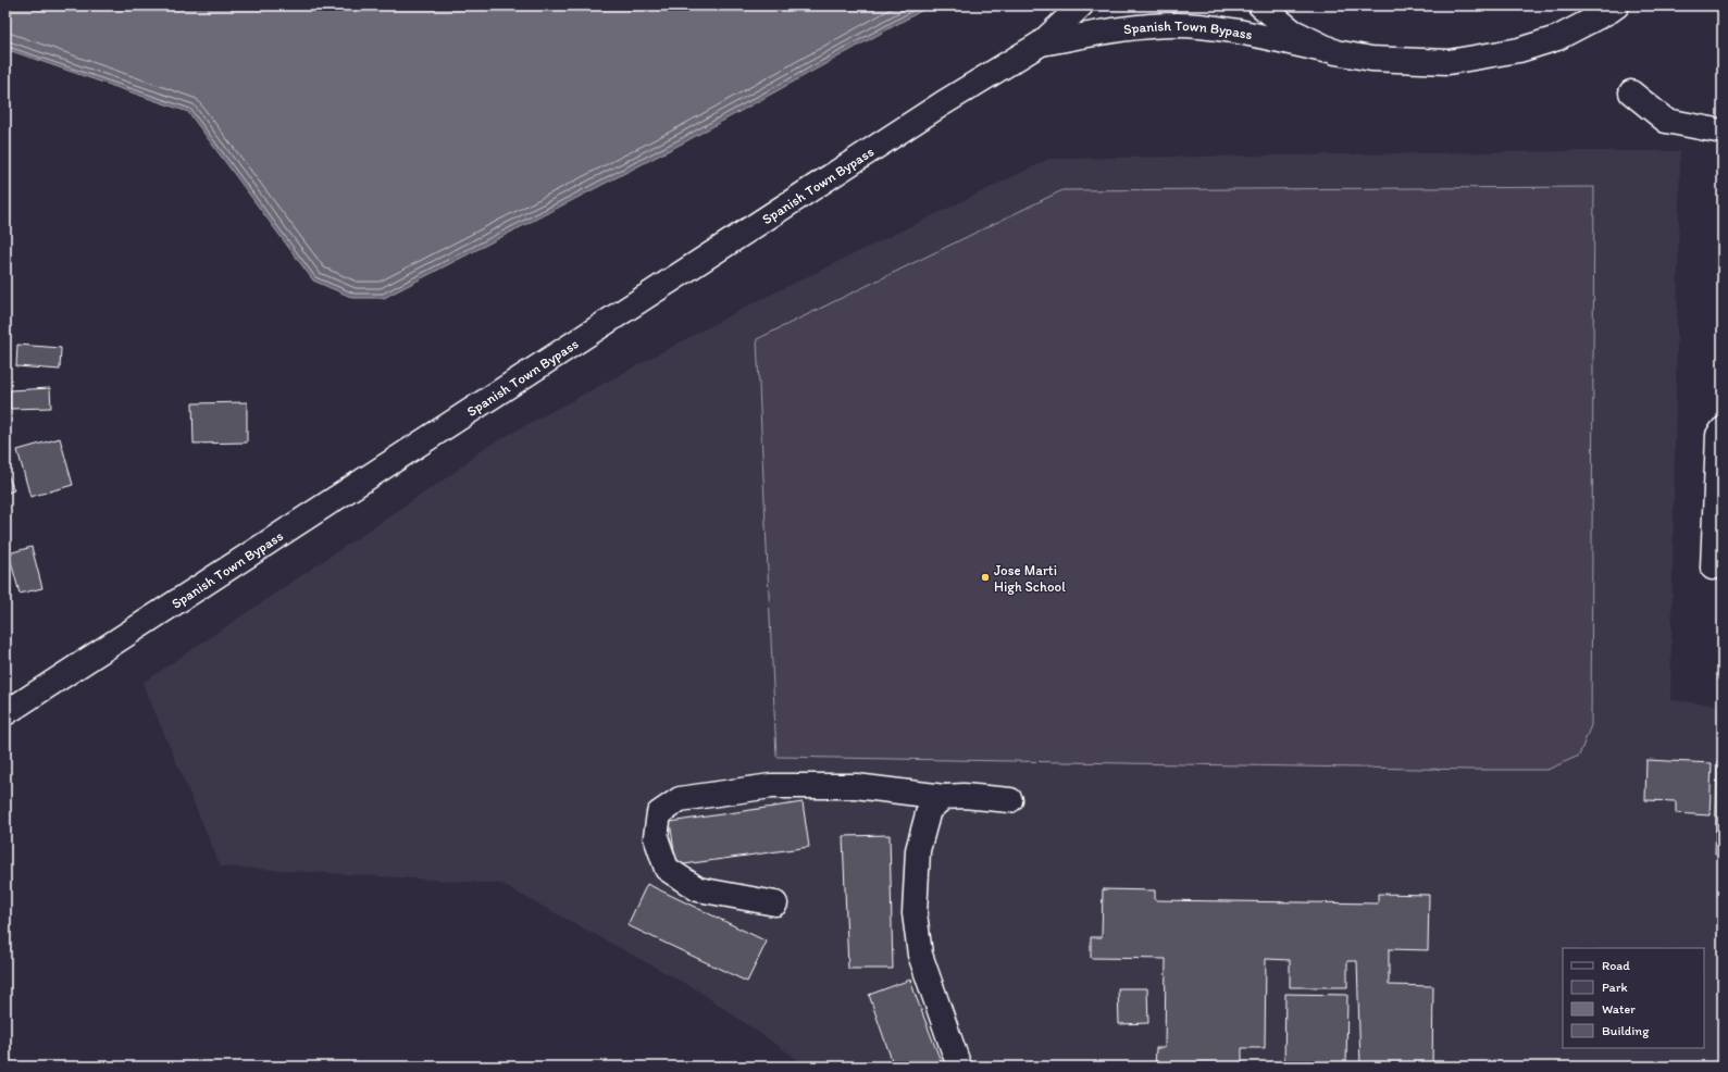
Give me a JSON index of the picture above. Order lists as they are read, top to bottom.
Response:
{
  "streets": {
    "main road": ["Spanish Town Bypass"]
  },
  "places": ["Jose Marti High School"],
  "legend": [
    "Road",
    "Park",
    "Water",
    "Building"
  ]
}
